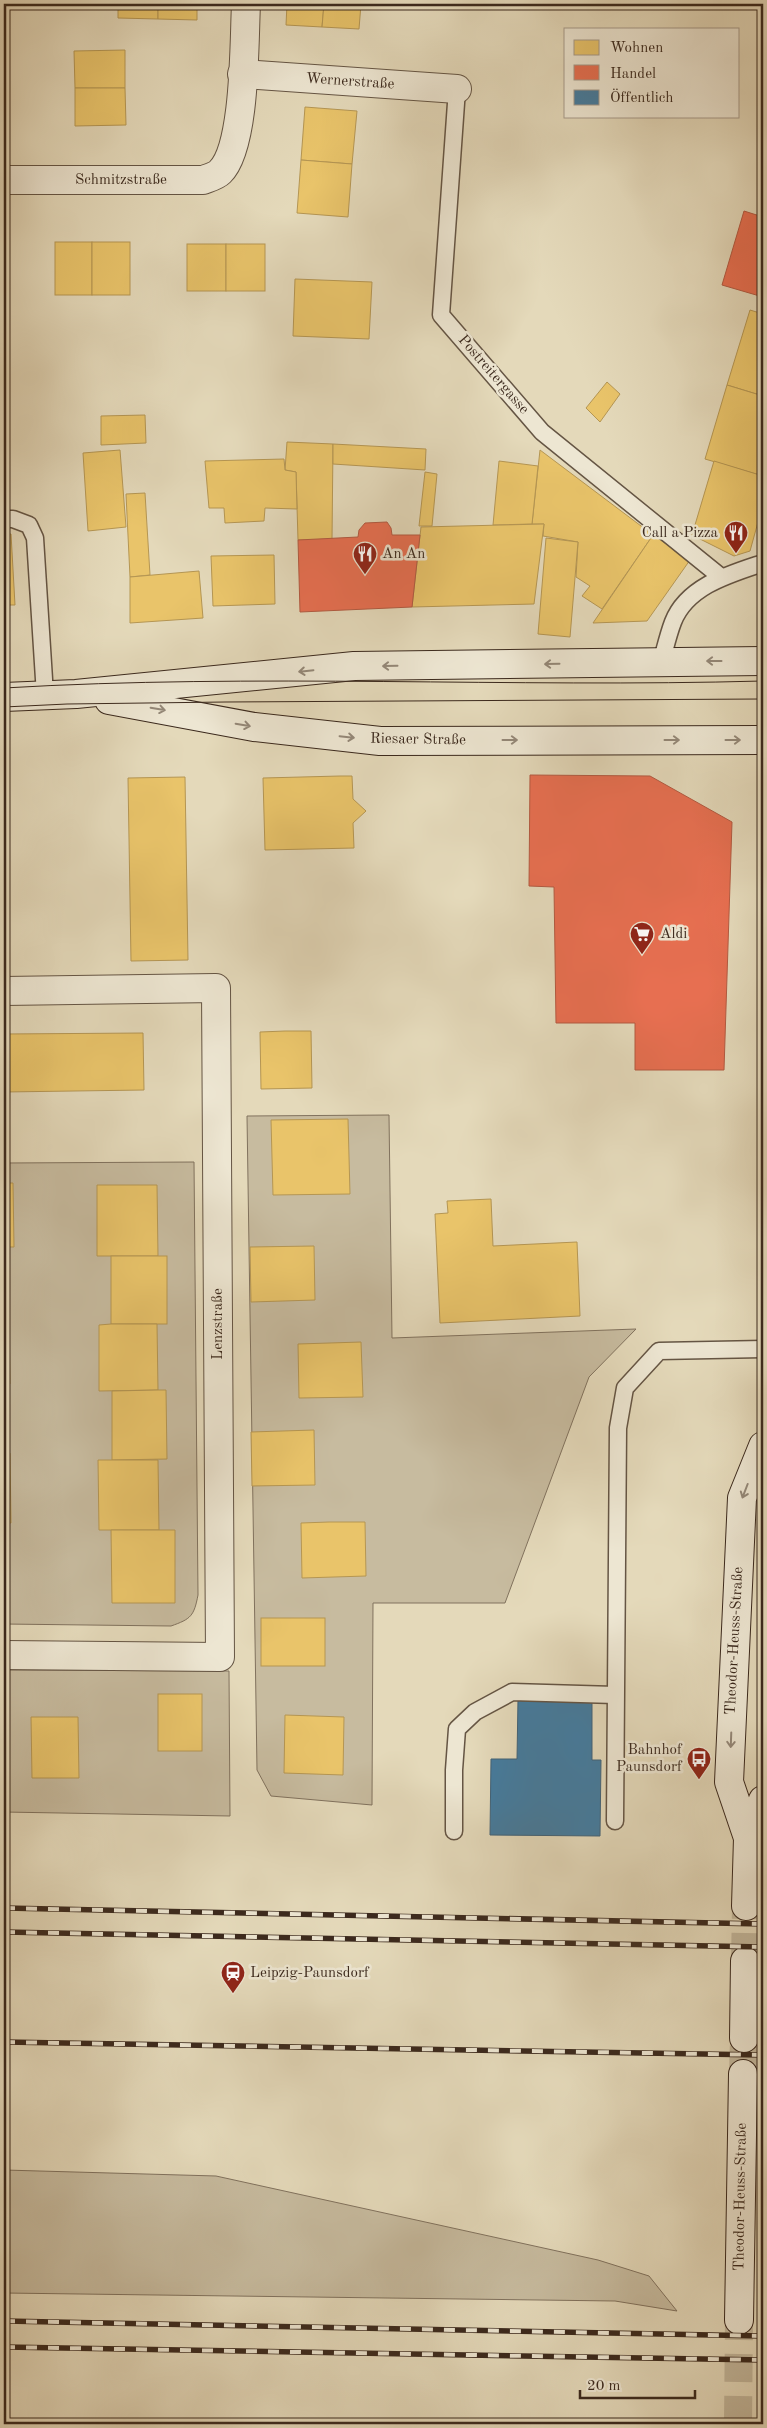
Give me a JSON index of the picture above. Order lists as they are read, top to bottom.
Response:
{
  "streets": {
    "main road": [
      "Wernerstraße",
      "Schmitzstraße",
      "Riesaer Straße",
      "Lenzstraße",
      "Theodor-Heuss-Straße"
    ],
    "lane": ["Postreitergasse"]
  },
  "crossings": [
    ["Wernerstraße", "Schmitzstraße"],
    ["Wernerstraße", "Postreitergasse"]
  ],
  "one_way": ["Theodor-Heuss-Straße"],
  "places": {
    "restaurant": ["Call a Pizza", "An An"],
    "supermarket": ["Aldi"],
    "bus stop": ["Bahnhof Paunsdorf"],
    "station": ["Leipzig-Paunsdorf"]
  },
  "legend": ["Wohnen", "Handel", "Öffentlich"],
  "scale_bar": "20 m"
}
